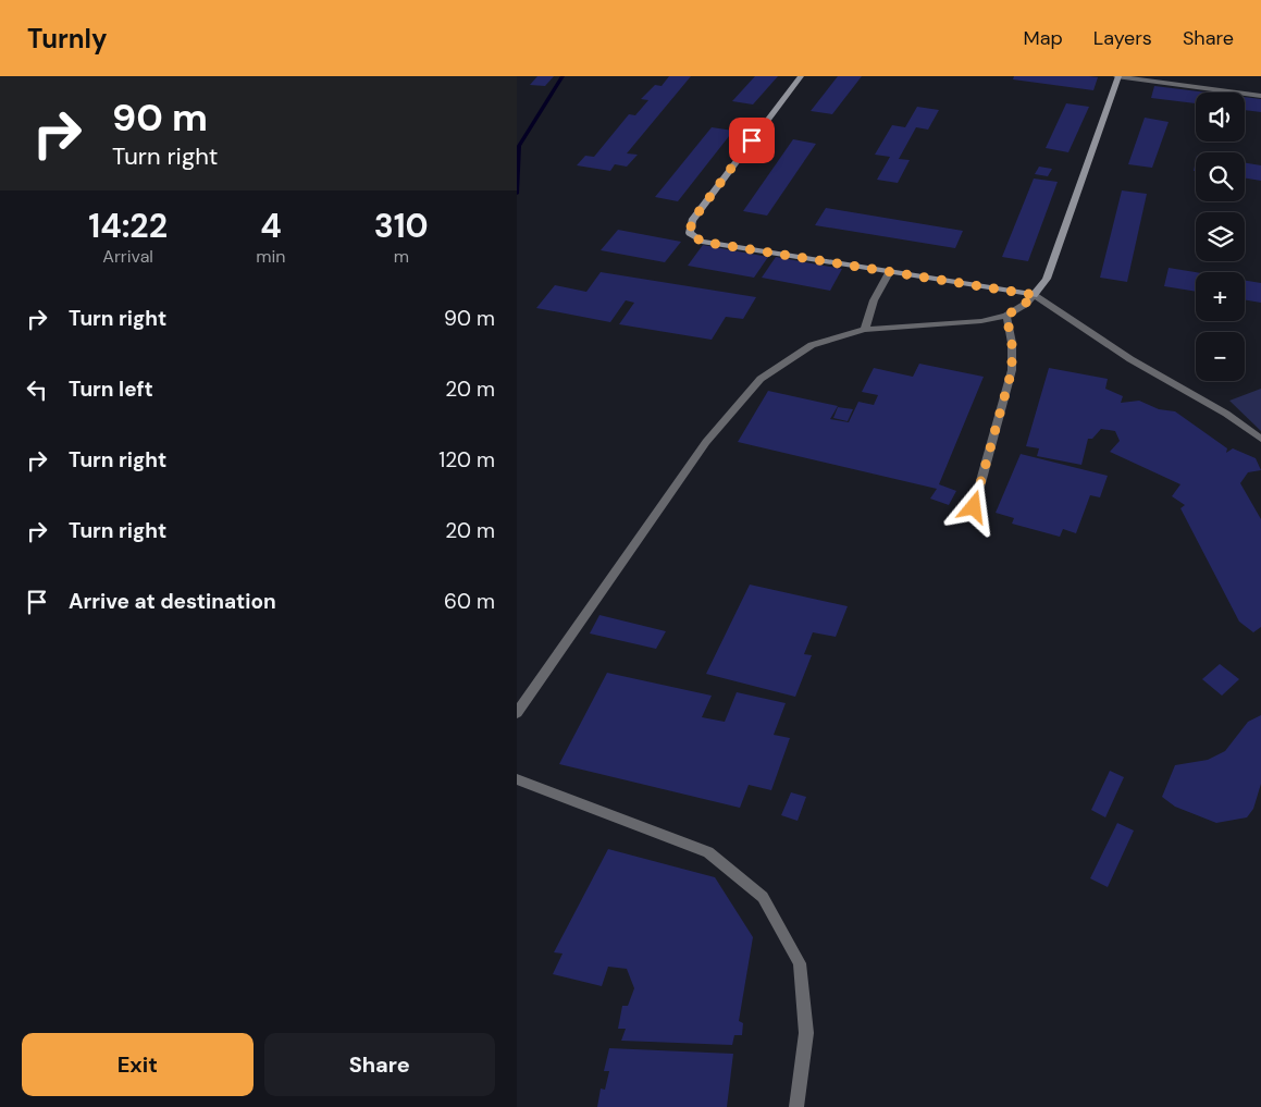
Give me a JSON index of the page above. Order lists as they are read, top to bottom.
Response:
{
  "page": {
    "header": "Turnly",
    "nav": ["Map", "Layers", "Share"],
    "turn": ["90 m", "Turn right"],
    "map_buttons": ["+", "−"],
    "eta": [
      "14:22",
      "Arrival",
      "4",
      "min",
      "310",
      "m"
    ],
    "list": [
      {
        "name": "Turn right",
        "value": "90 m"
      },
      {
        "name": "Turn left",
        "value": "20 m"
      },
      {
        "name": "Turn right",
        "value": "120 m"
      },
      {
        "name": "Turn right",
        "value": "20 m"
      },
      {
        "name": "Arrive at destination",
        "value": "60 m"
      }
    ],
    "buttons": ["Exit", "Share"]
  }
}
